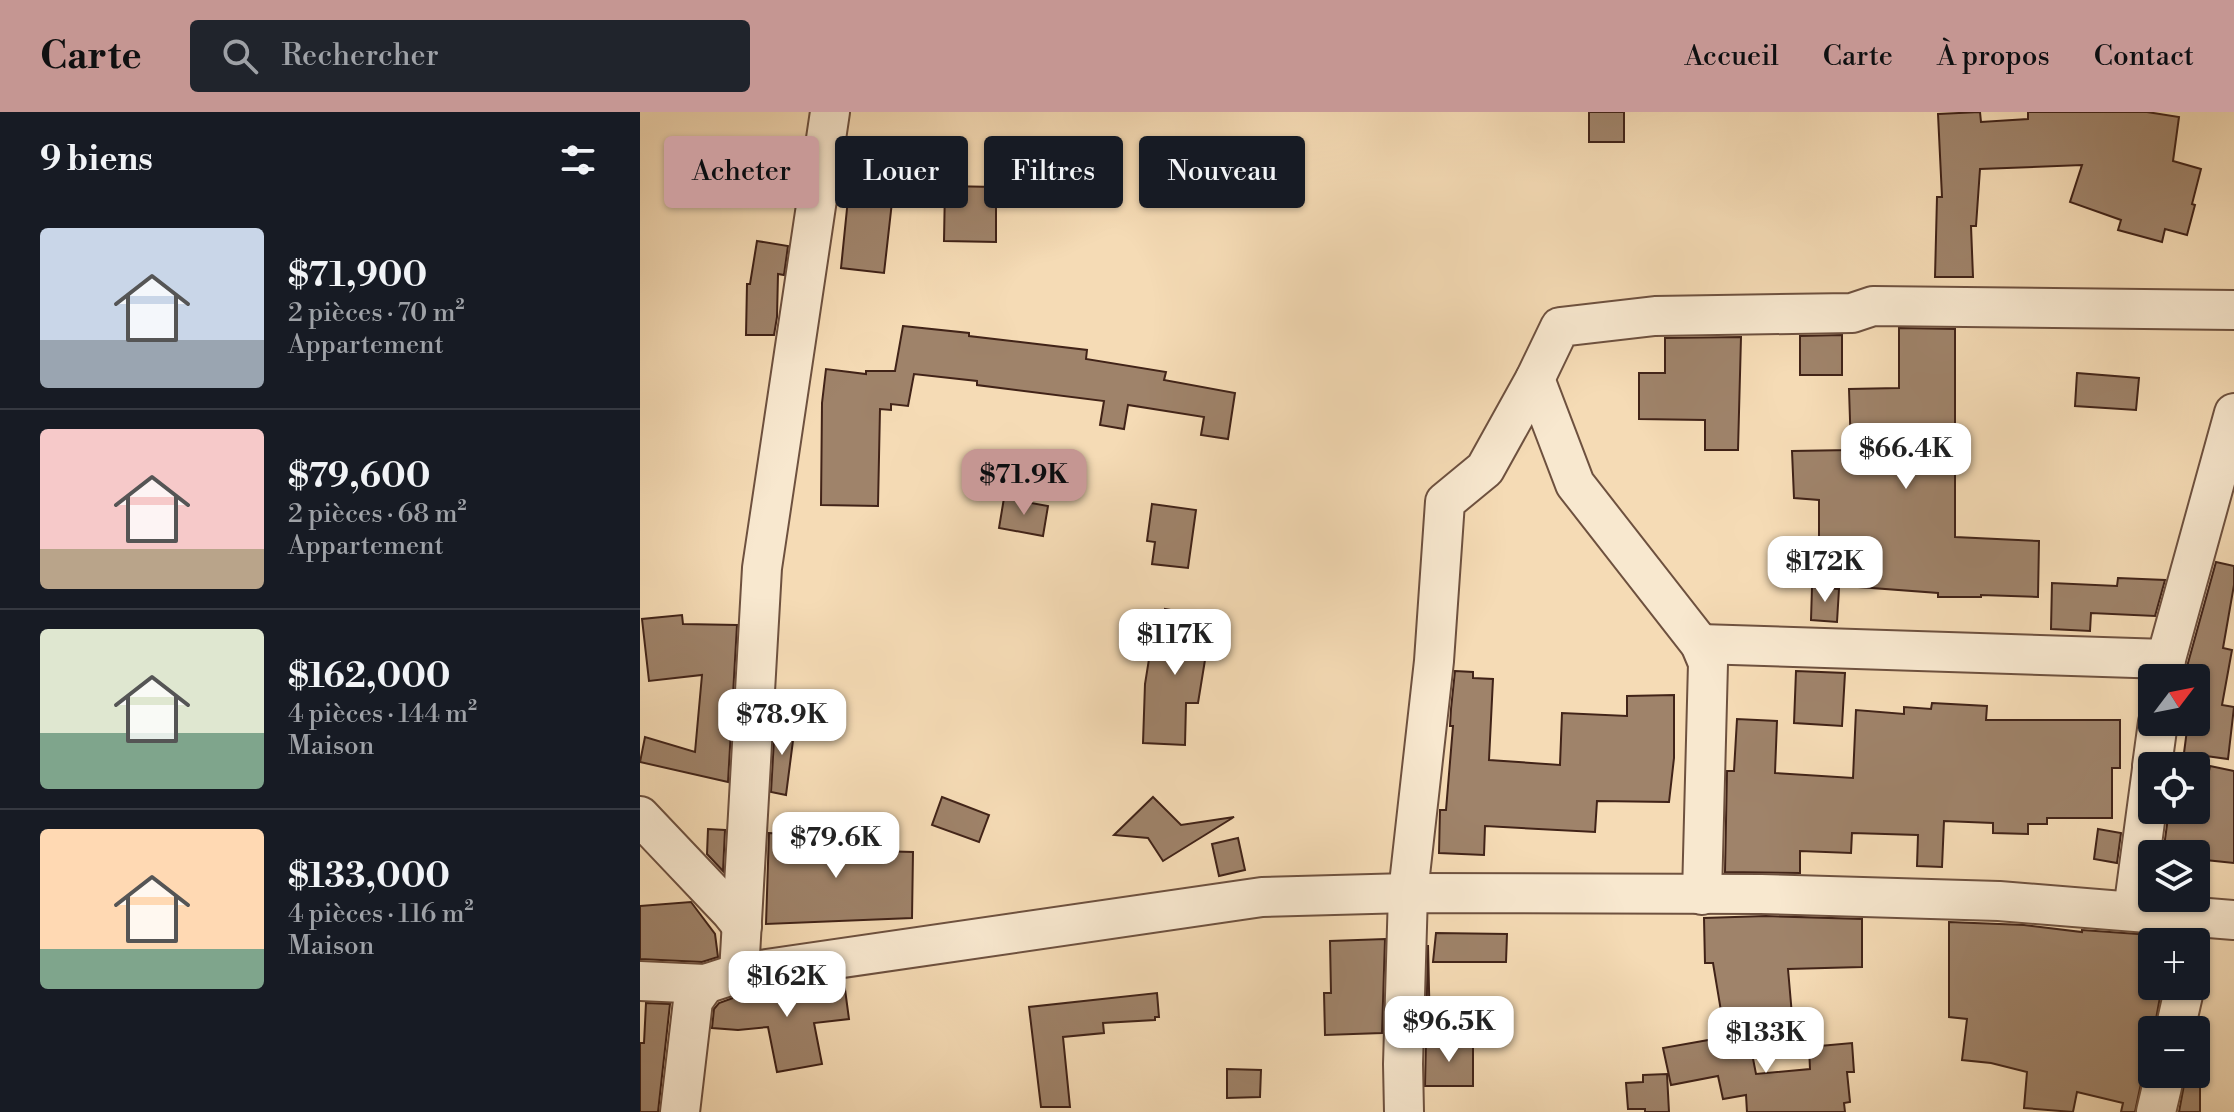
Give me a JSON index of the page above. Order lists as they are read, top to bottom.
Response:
{
  "north": "top right",
  "page": {
    "header": "Carte",
    "search": "Rechercher",
    "nav": [
      "Accueil",
      "Carte",
      "À propos",
      "Contact"
    ],
    "heading": "9 biens",
    "chip": [
      "Acheter",
      "Louer",
      "Filtres",
      "Nouveau"
    ],
    "list": [
      {
        "name": "$71,900",
        "note": "2 pièces · 70 m² · Appartement"
      },
      {
        "name": "$79,600",
        "note": "2 pièces · 68 m² · Appartement"
      },
      {
        "name": "$162,000",
        "note": "4 pièces · 144 m² · Maison"
      },
      {
        "name": "$133,000",
        "note": "4 pièces · 116 m² · Maison"
      }
    ],
    "price": [
      "$66.4K",
      "$71.9K",
      "$172K",
      "$117K",
      "$78.9K",
      "$79.6K",
      "$162K",
      "$96.5K",
      "$133K"
    ],
    "map_buttons": ["+", "−"]
  }
}
